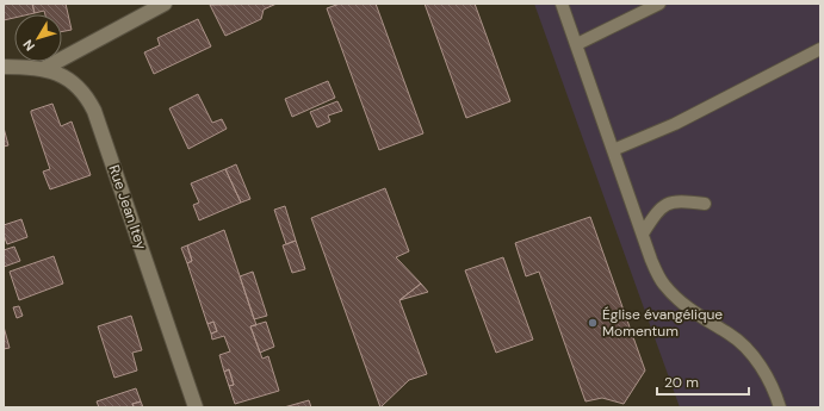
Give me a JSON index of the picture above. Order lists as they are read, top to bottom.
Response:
{
  "streets": {
    "street": ["Rue Jean Itey"]
  },
  "places": ["Église évangélique Momentum"],
  "scale_bar": "20 m",
  "north": "bottom left"
}
